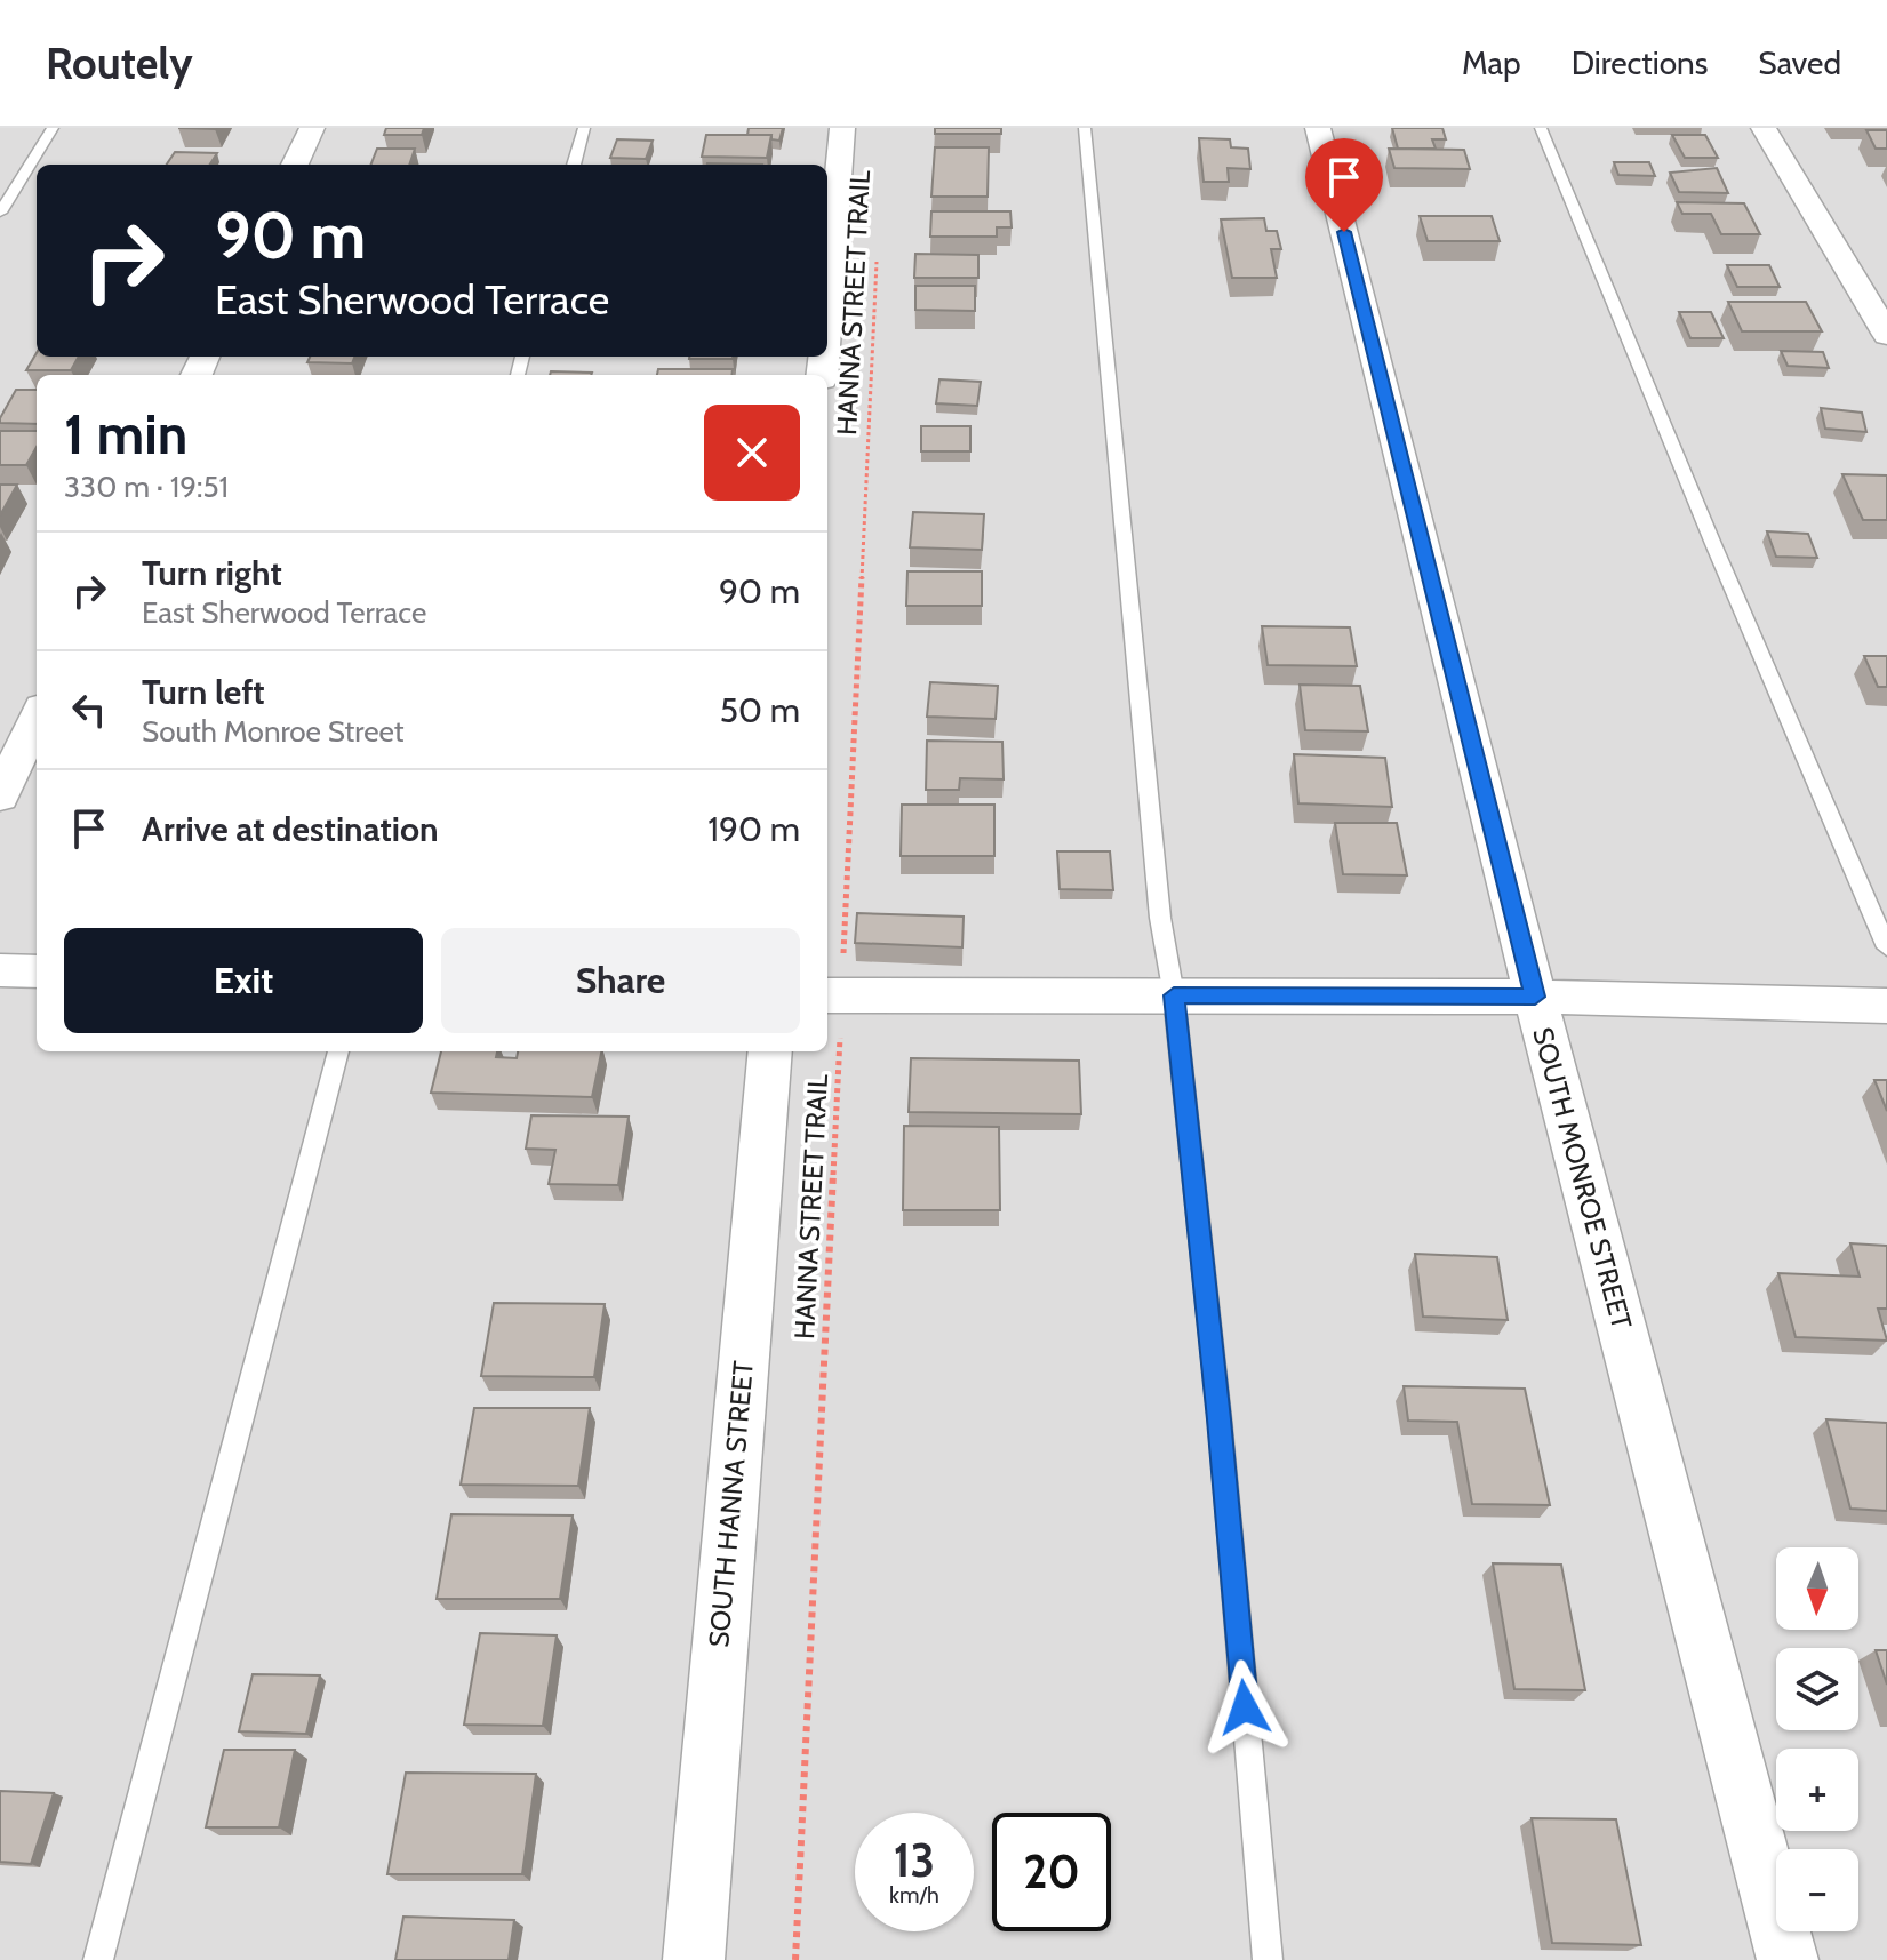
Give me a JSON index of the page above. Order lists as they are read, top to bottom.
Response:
{
  "streets": {
    "street": ["SOUTH MONROE STREET", "SOUTH HANNA STREET"],
    "path": ["HANNA STREET TRAIL"]
  },
  "north": "bottom",
  "page": {
    "header": "Routely",
    "nav": ["Map", "Directions", "Saved"],
    "turn": ["90 m", "East Sherwood Terrace"],
    "heading": ["1 min", "330 m · 19:51"],
    "list": [
      {
        "name": "Turn right",
        "note": "East Sherwood Terrace",
        "value": "90 m"
      },
      {
        "name": "Turn left",
        "note": "South Monroe Street",
        "value": "50 m"
      },
      {
        "name": "Arrive at destination",
        "value": "190 m"
      }
    ],
    "buttons": ["Exit", "Share"],
    "map_buttons": ["+", "−"],
    "speed": "13 km/h",
    "limit": "20"
  }
}
